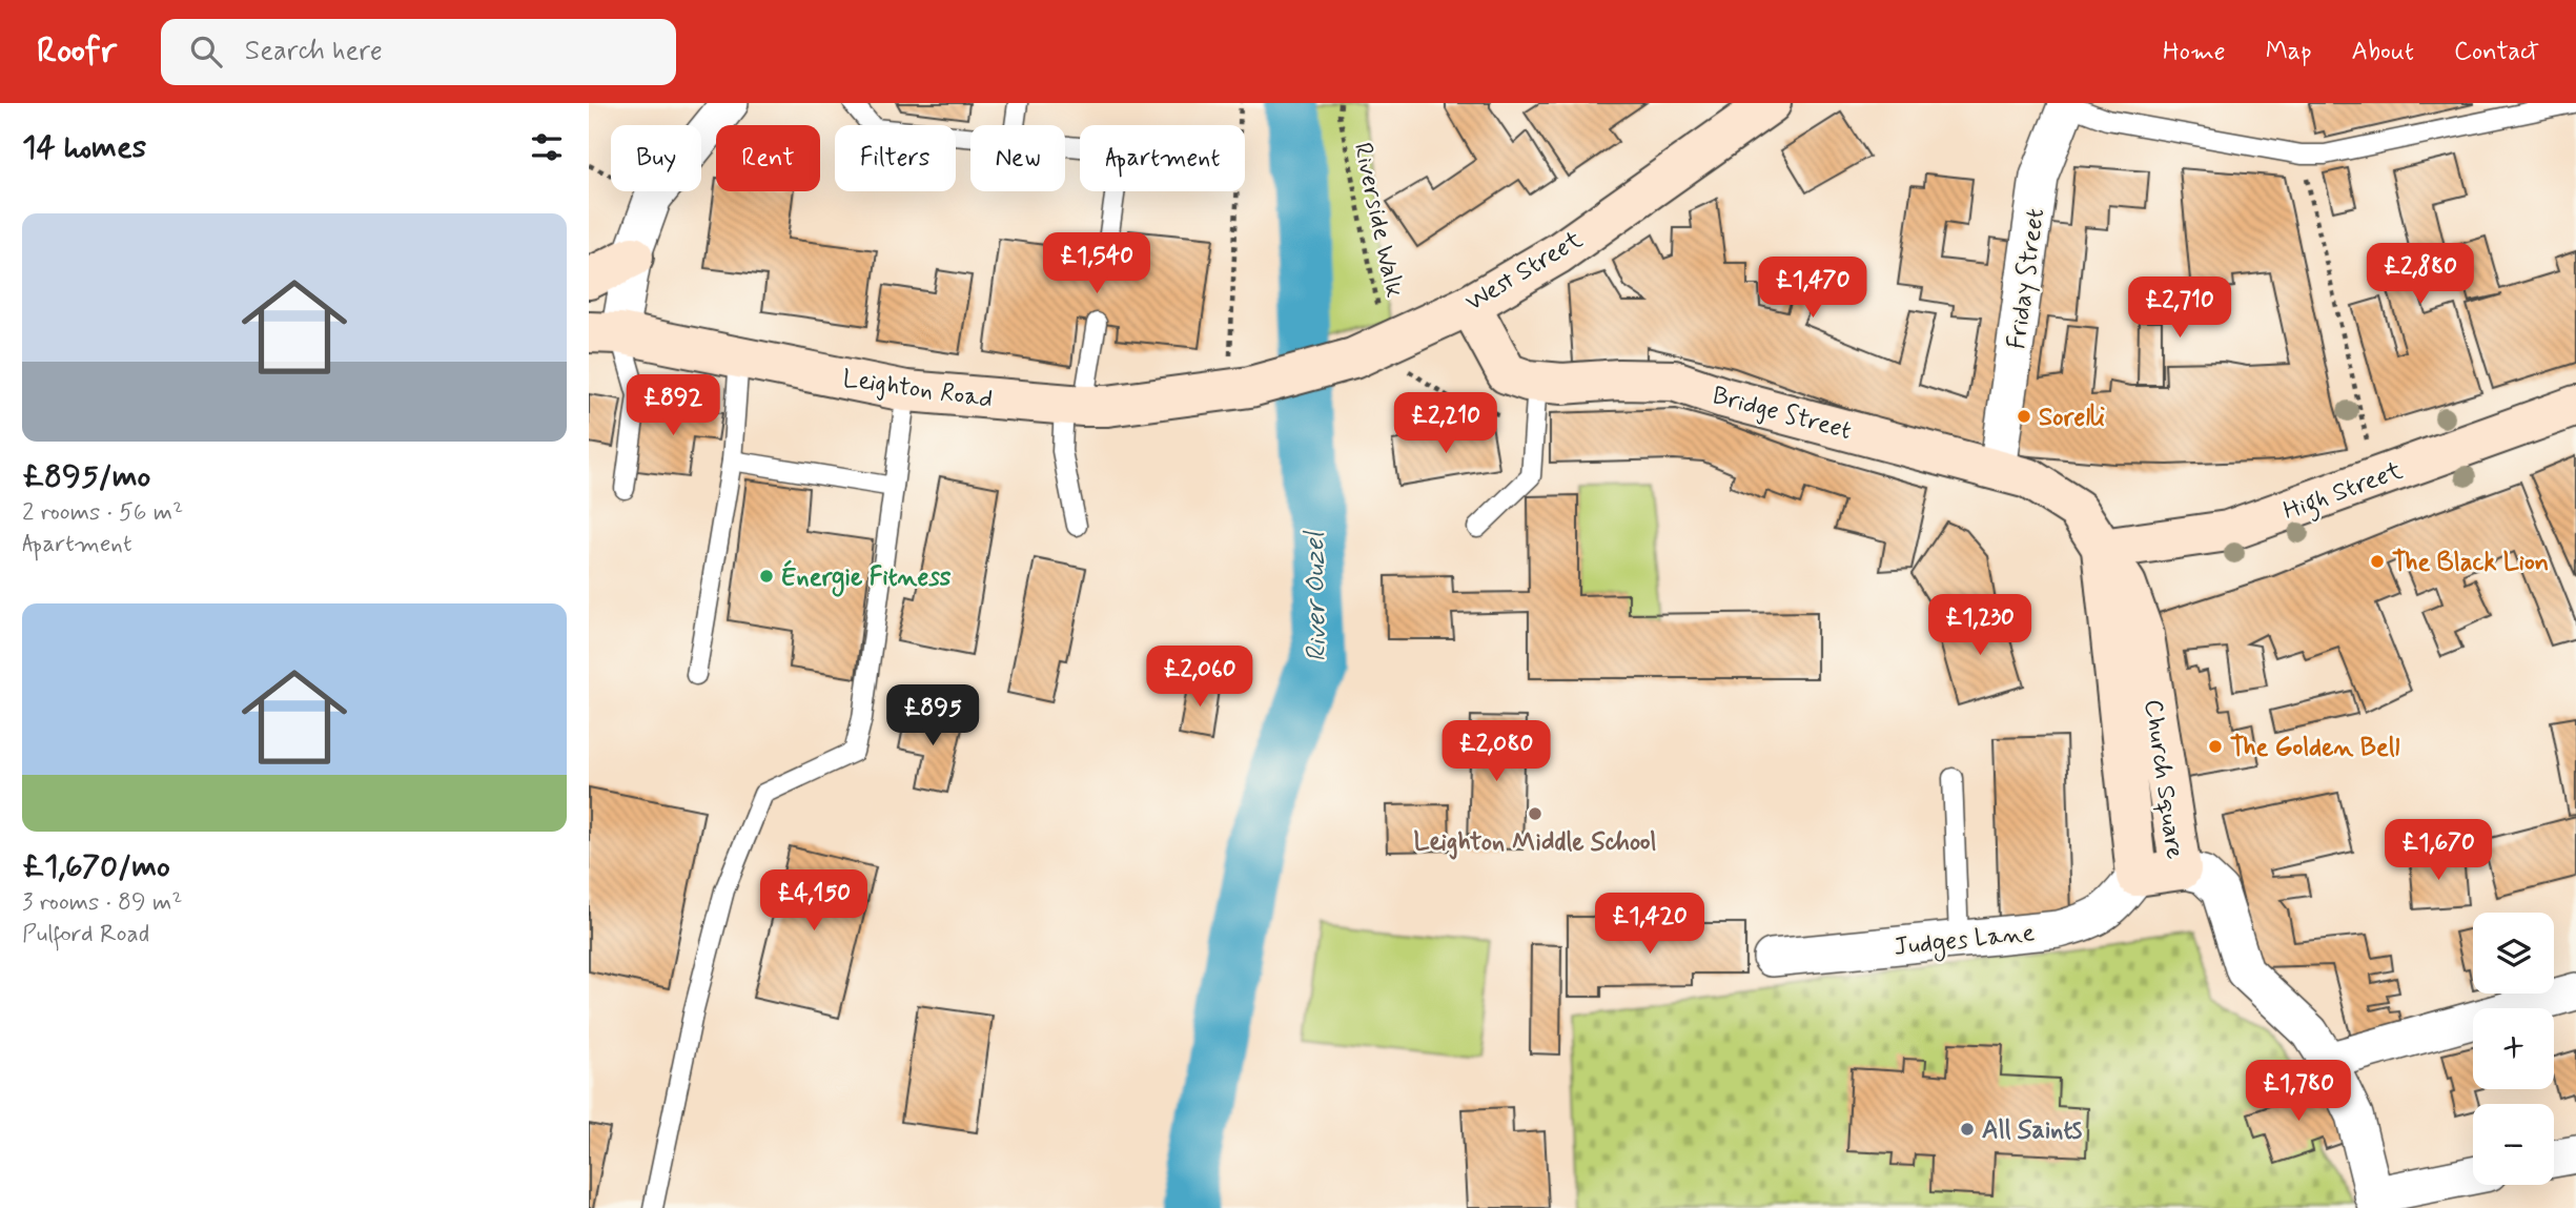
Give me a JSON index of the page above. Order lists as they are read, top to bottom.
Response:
{
  "streets": {
    "street": [
      "West Street",
      "Friday Street",
      "Leighton Road",
      "Bridge Street",
      "High Street",
      "Church Square",
      "Judges Lane"
    ],
    "path": ["Riverside Walk"]
  },
  "crossings": [
    ["Riverside Walk", "West Street"],
    ["West Street", "Leighton Road"],
    ["West Street", "Bridge Street"],
    ["Bridge Street", "High Street"],
    ["Bridge Street", "Church Square"],
    ["High Street", "Church Square"],
    ["Church Square", "Judges Lane"]
  ],
  "water": ["River Ouzel"],
  "places": [
    "Sorelli",
    "The Black Lion",
    "Énergie Fitness",
    "The Golden Bell",
    "Leighton Middle School",
    "All Saints"
  ],
  "page": {
    "header": "Roofr",
    "search": "Search here",
    "nav": [
      "Home",
      "Map",
      "About",
      "Contact"
    ],
    "heading": "14 homes",
    "chip": [
      "Buy",
      "Rent",
      "Filters",
      "New",
      "Apartment"
    ],
    "list": [
      {
        "name": "£895/mo",
        "note": "2 rooms · 56 m² · Apartment"
      },
      {
        "name": "£1,670/mo",
        "note": "3 rooms · 89 m² · Pulford Road"
      }
    ],
    "price": [
      "£1,540",
      "£2,880",
      "£1,470",
      "£2,710",
      "£892",
      "£2,210",
      "£1,230",
      "£2,060",
      "£895",
      "£2,080",
      "£1,670",
      "£4,150",
      "£1,420",
      "£1,780"
    ],
    "map_buttons": ["+", "−"]
  }
}
